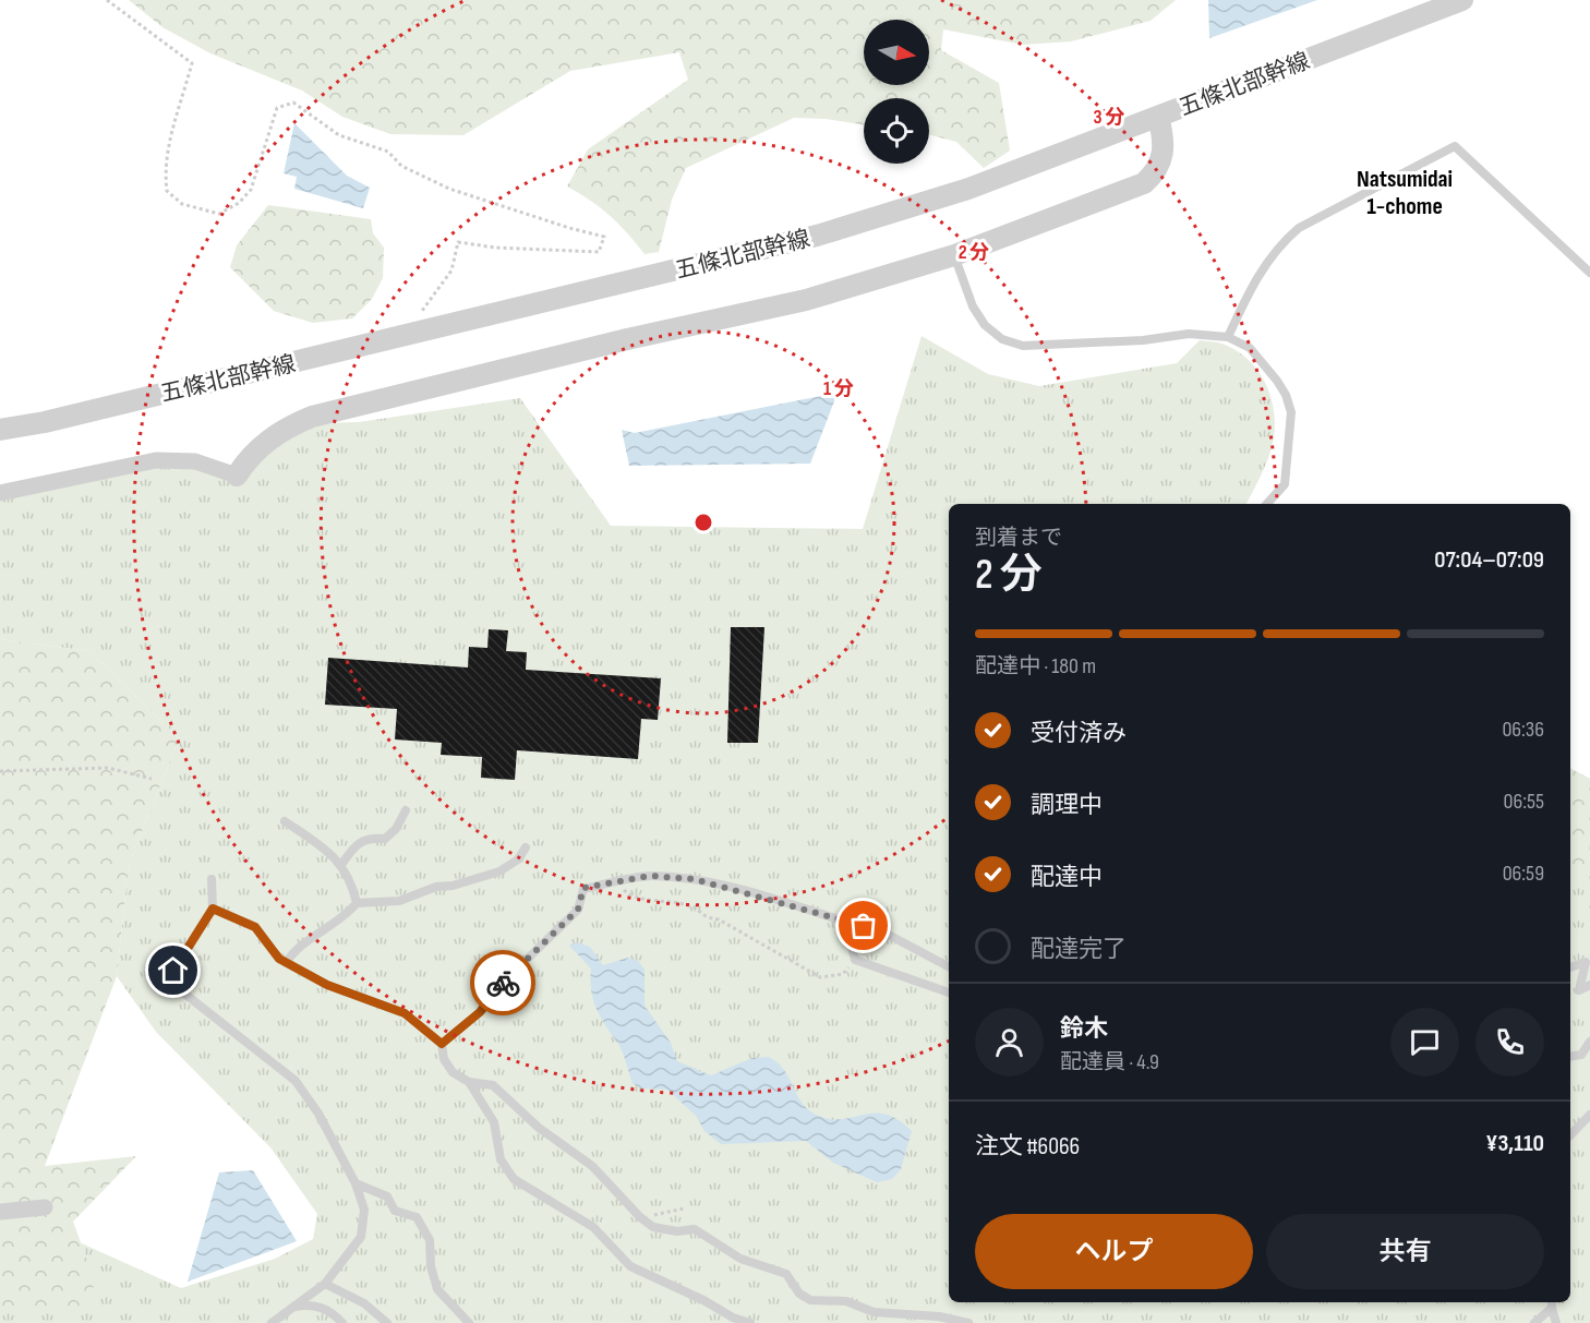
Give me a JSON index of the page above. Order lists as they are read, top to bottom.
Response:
{
  "streets": {
    "street": ["五條北部幹線"]
  },
  "districts": ["Natsumidai 1-chome"],
  "north": "right",
  "page": {
    "heading": ["2 分", "到着まで", "07:04–07:09"],
    "panel": [
      "鈴木",
      "配達員 · 4.9",
      "注文 #6066",
      "¥3,110"
    ],
    "bar": "配達中 · 180 m",
    "list": [
      ["受付済み", "06:36"],
      ["調理中", "06:55"],
      ["配達中", "06:59"],
      "配達完了"
    ],
    "buttons": ["ヘルプ", "共有"]
  },
  "rings": ["3 分", "2 分", "1 分"]
}
